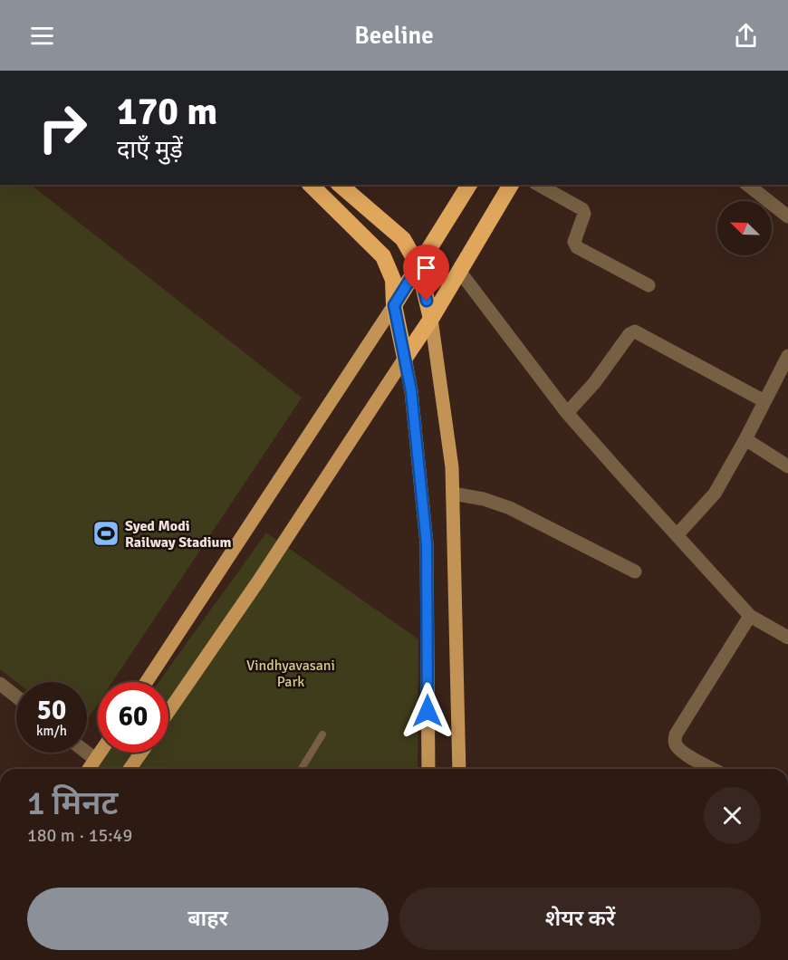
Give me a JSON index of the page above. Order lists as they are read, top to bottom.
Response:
{
  "parks": ["Vindhyavasani Park"],
  "places": {
    "sports": ["Syed Modi Railway Stadium"]
  },
  "north": "top left",
  "page": {
    "header": "Beeline",
    "turn": ["170 m", "दाएँ मुड़ें"],
    "speed": "50 km/h",
    "limit": "60",
    "heading": ["1 मिनट", "180 m · 15:49"],
    "buttons": ["बाहर", "शेयर करें"]
  }
}
